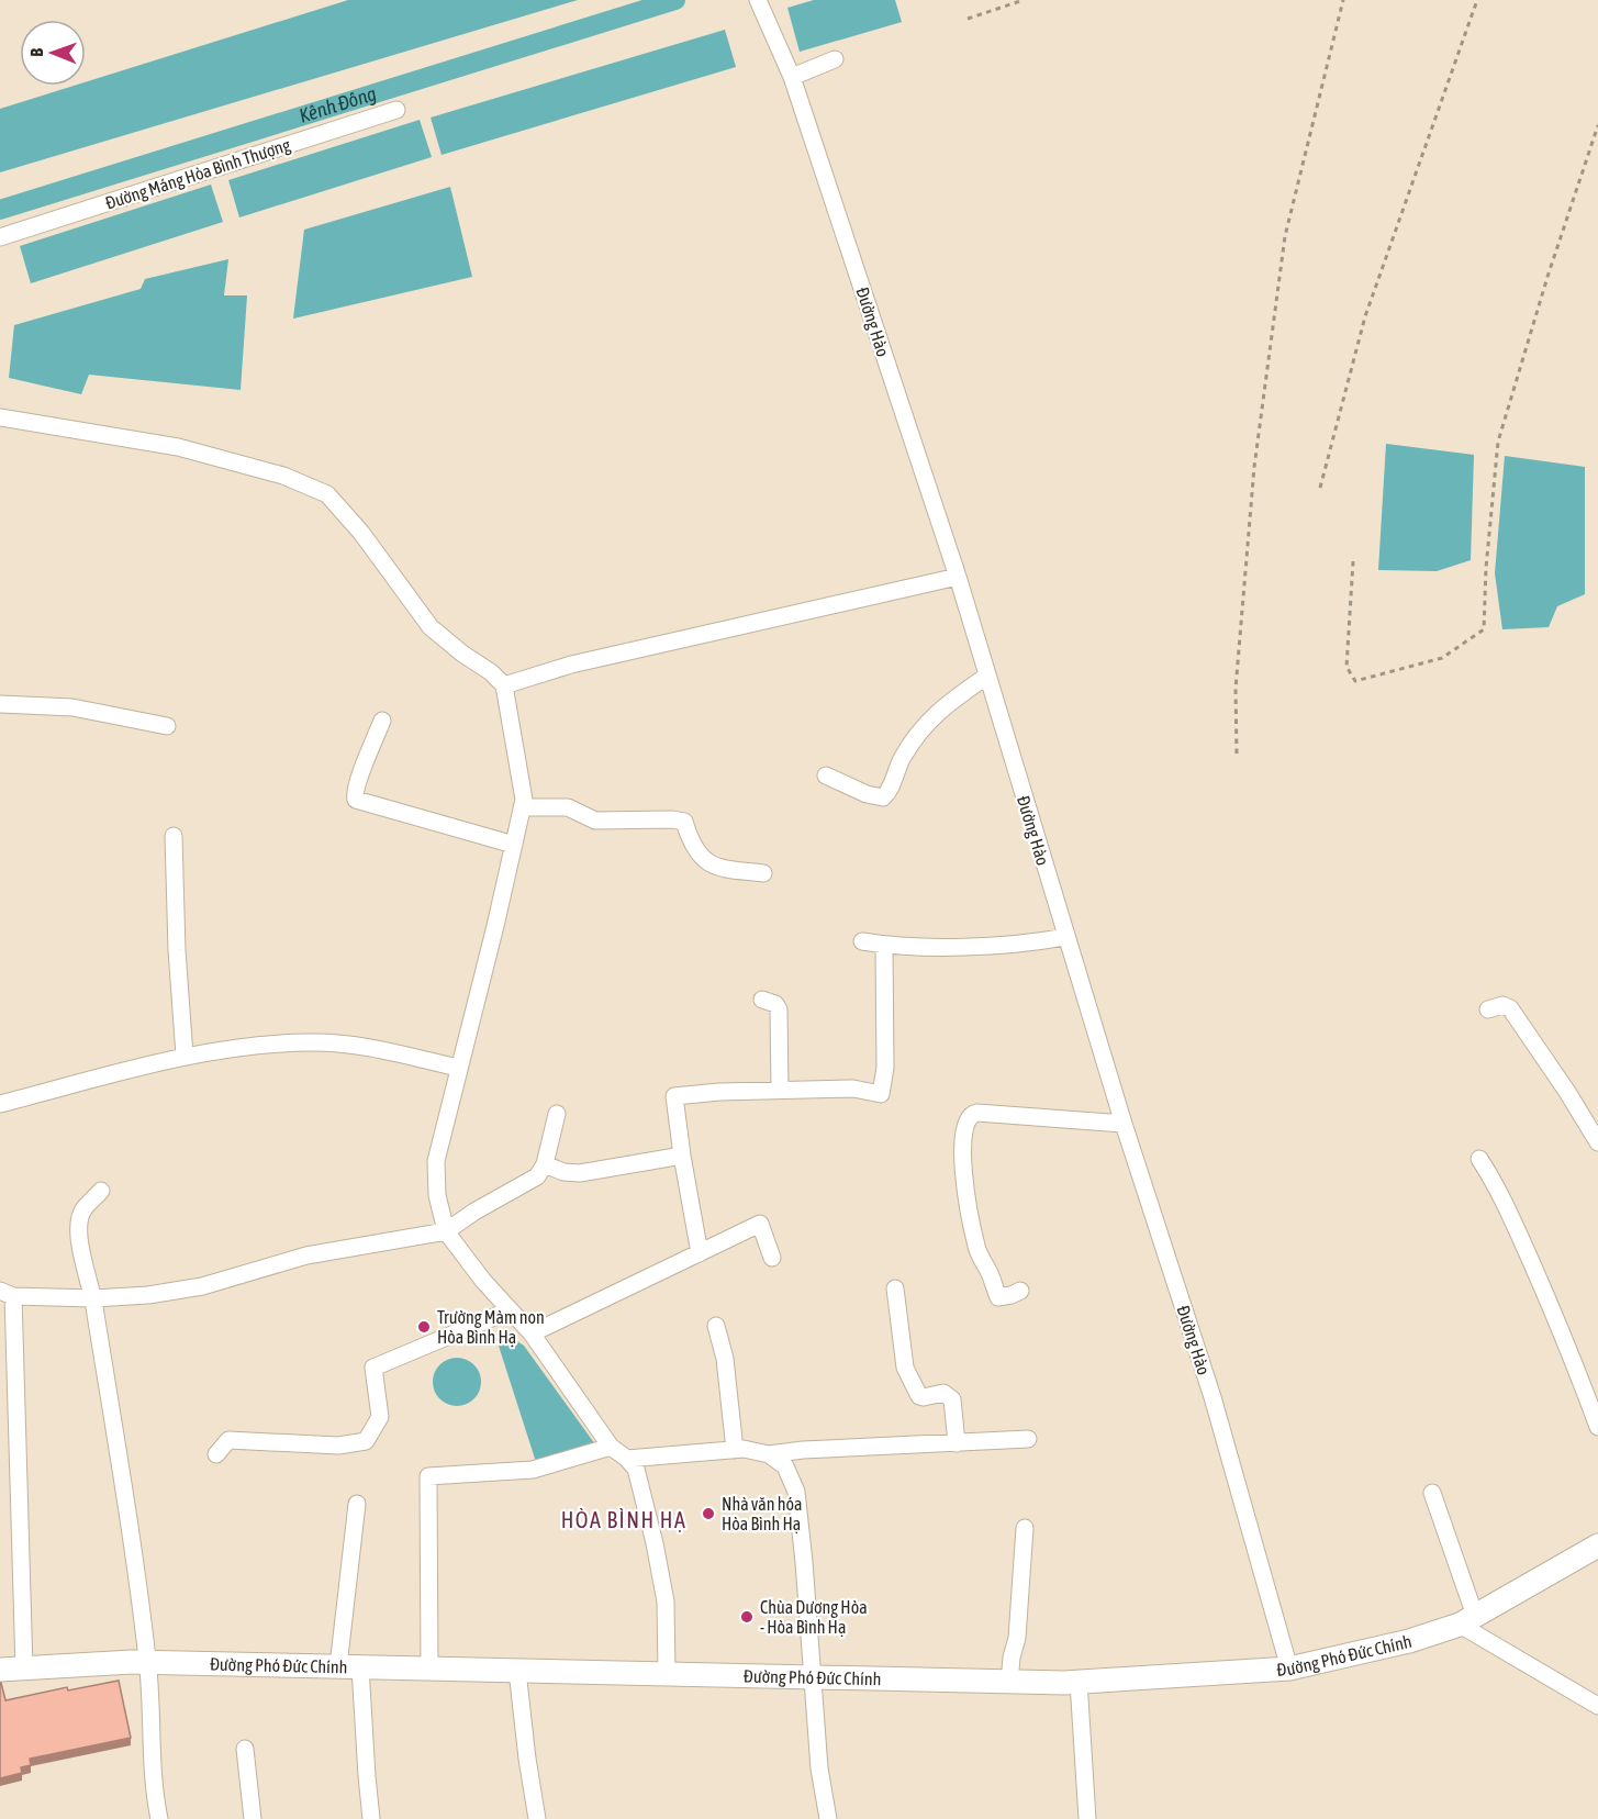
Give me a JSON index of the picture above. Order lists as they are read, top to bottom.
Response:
{
  "streets": {
    "main road": ["Đường Phó Đức Chính"],
    "street": ["Đường Máng Hòa Bình Thượng", "Đường Hào"]
  },
  "crossings": [
    ["Đường Hào", "Đường Phó Đức Chính"]
  ],
  "districts": ["HÒA BÌNH HẠ"],
  "water": ["Kênh Đông"],
  "places": ["Trường Màm non Hòa Bình Hạ", "Nhà văn hóa Hòa Bình Hạ", "Chùa Dương Hòa - Hòa Bình Hạ"],
  "north": "left"
}
